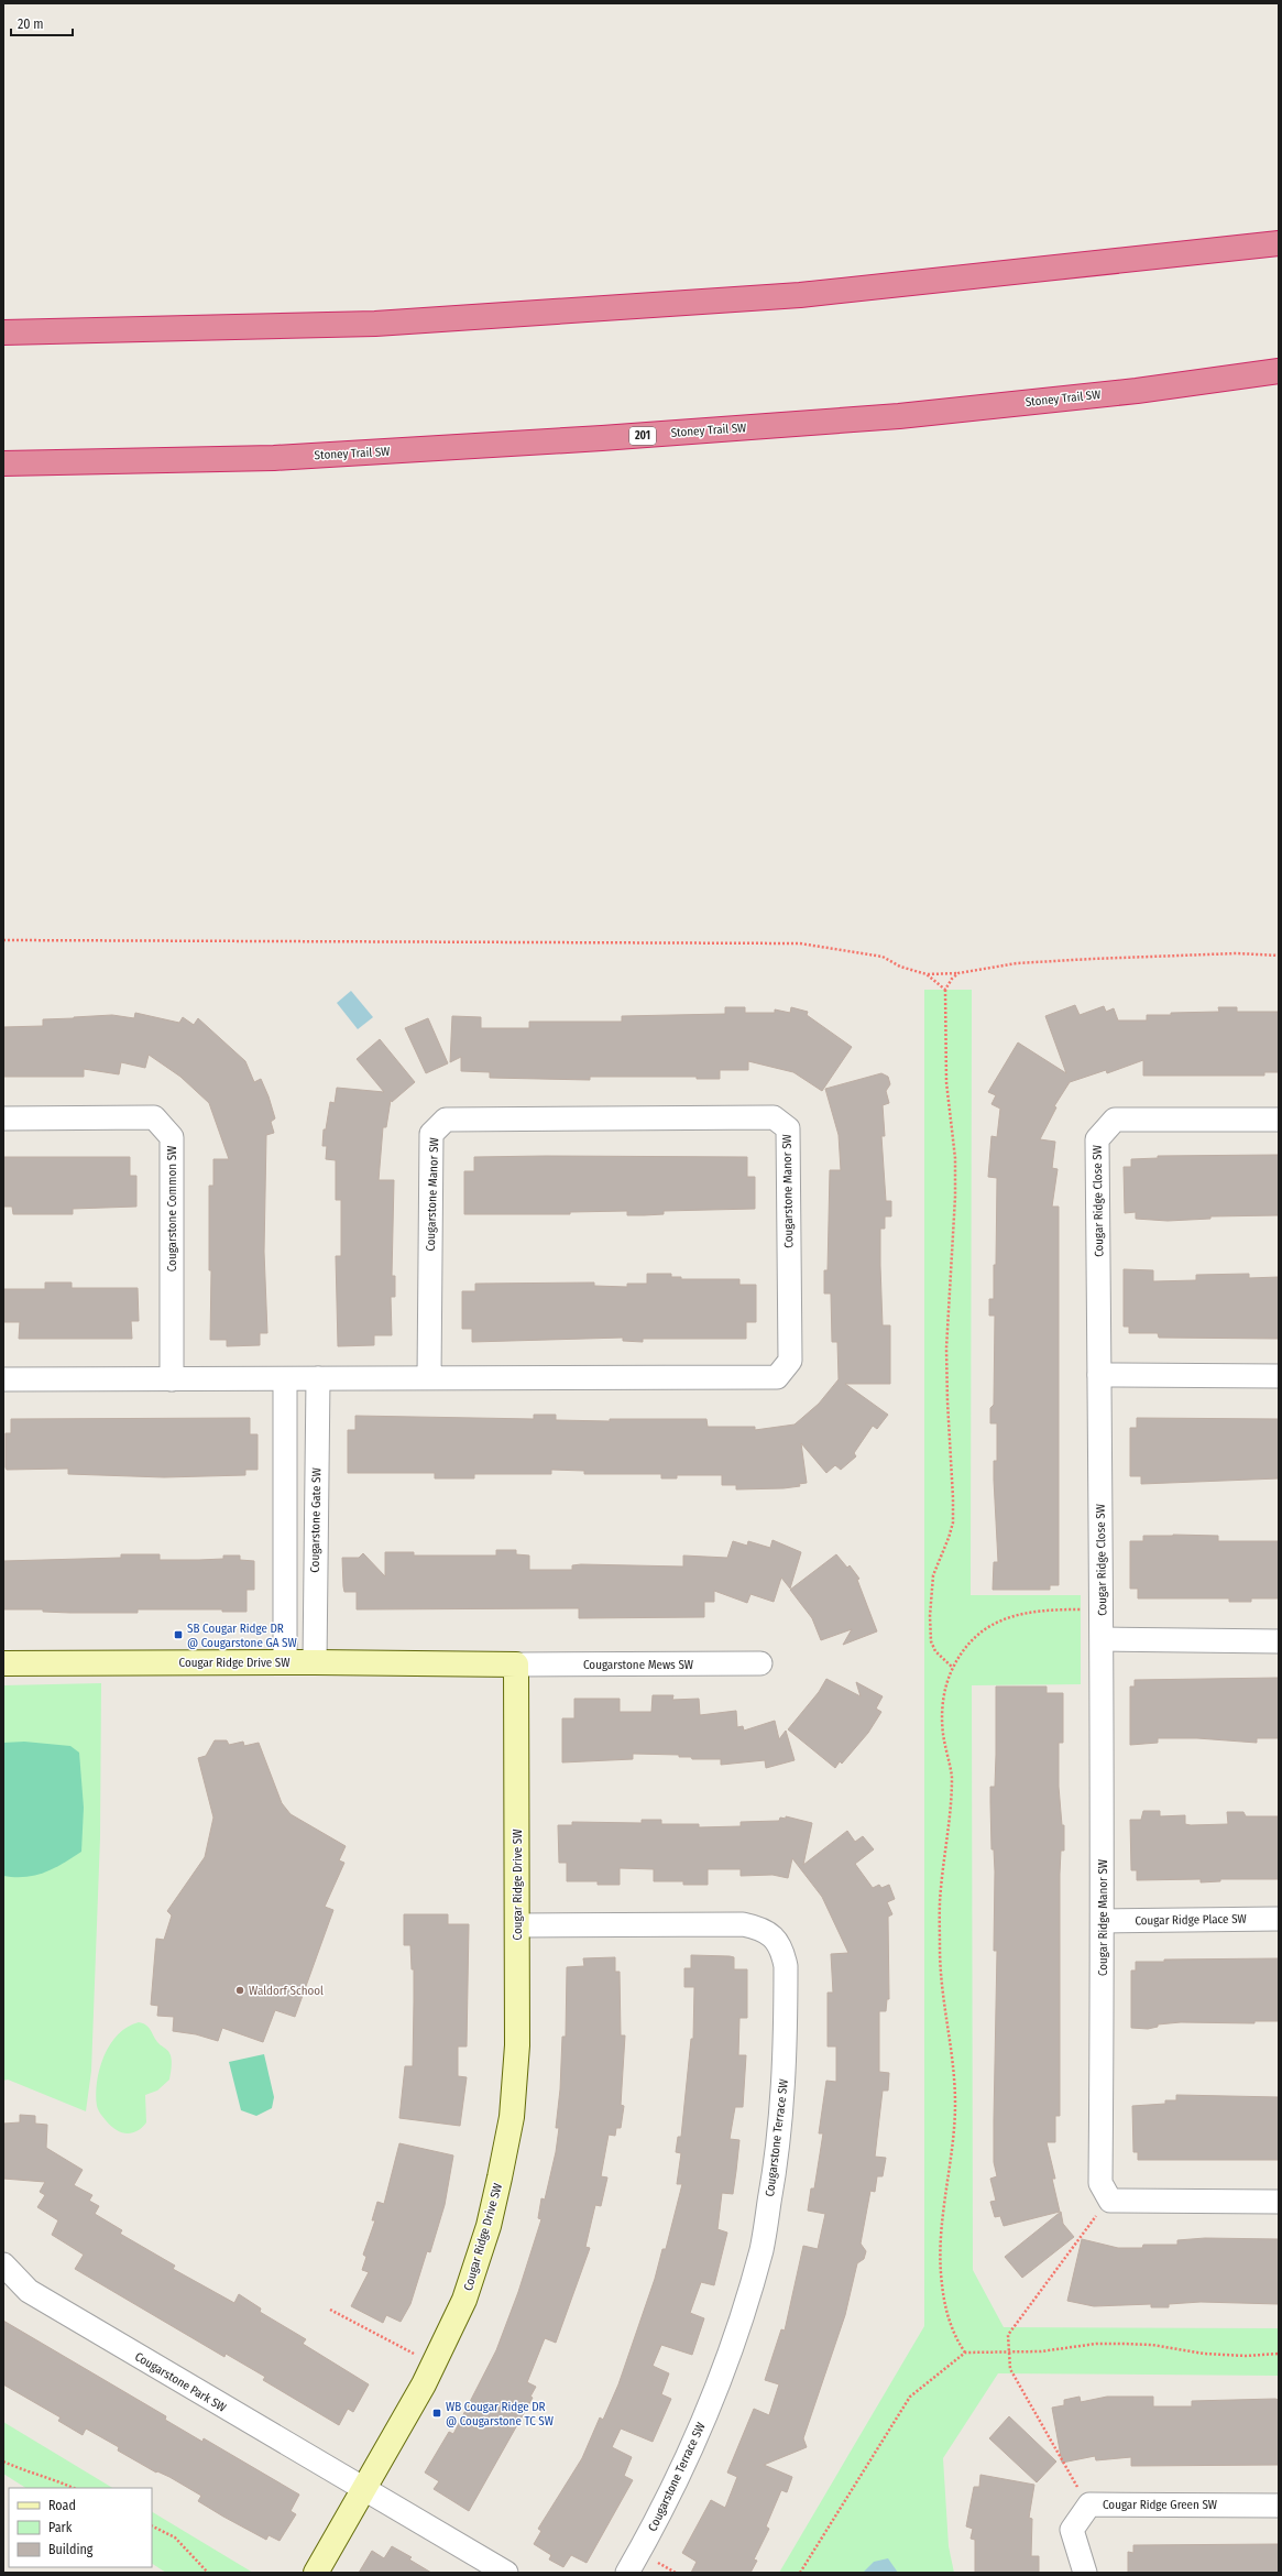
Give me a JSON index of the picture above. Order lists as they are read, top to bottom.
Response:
{
  "streets": {
    "highway": ["Stoney Trail SW", "201"],
    "street": [
      "Cougarstone Manor SW",
      "Cougar Ridge Close SW",
      "Cougarstone Common SW",
      "Cougarstone Gate SW",
      "Cougar Ridge Drive SW",
      "Cougarstone Mews SW",
      "Cougar Ridge Manor SW",
      "Cougar Ridge Place SW",
      "Cougarstone Terrace SW",
      "Cougarstone Park SW",
      "Cougar Ridge Green SW"
    ]
  },
  "crossings": [
    ["Cougarstone Manor SW", "Cougarstone Gate SW"],
    ["Cougar Ridge Close SW", "Cougar Ridge Manor SW"],
    ["Cougarstone Gate SW", "Cougar Ridge Drive SW"],
    ["Cougar Ridge Drive SW", "Cougarstone Mews SW"],
    ["Cougar Ridge Drive SW", "Cougarstone Terrace SW"],
    ["Cougar Ridge Drive SW", "Cougarstone Park SW"],
    ["Cougar Ridge Manor SW", "Cougar Ridge Place SW"]
  ],
  "places": {
    "transit": ["SB Cougar Ridge DR @ Cougarstone GA SW", "WB Cougar Ridge DR @ Cougarstone TC SW"],
    "other": ["Waldorf School"]
  },
  "legend": ["Road", "Park", "Building"],
  "scale_bar": "20 m"
}
